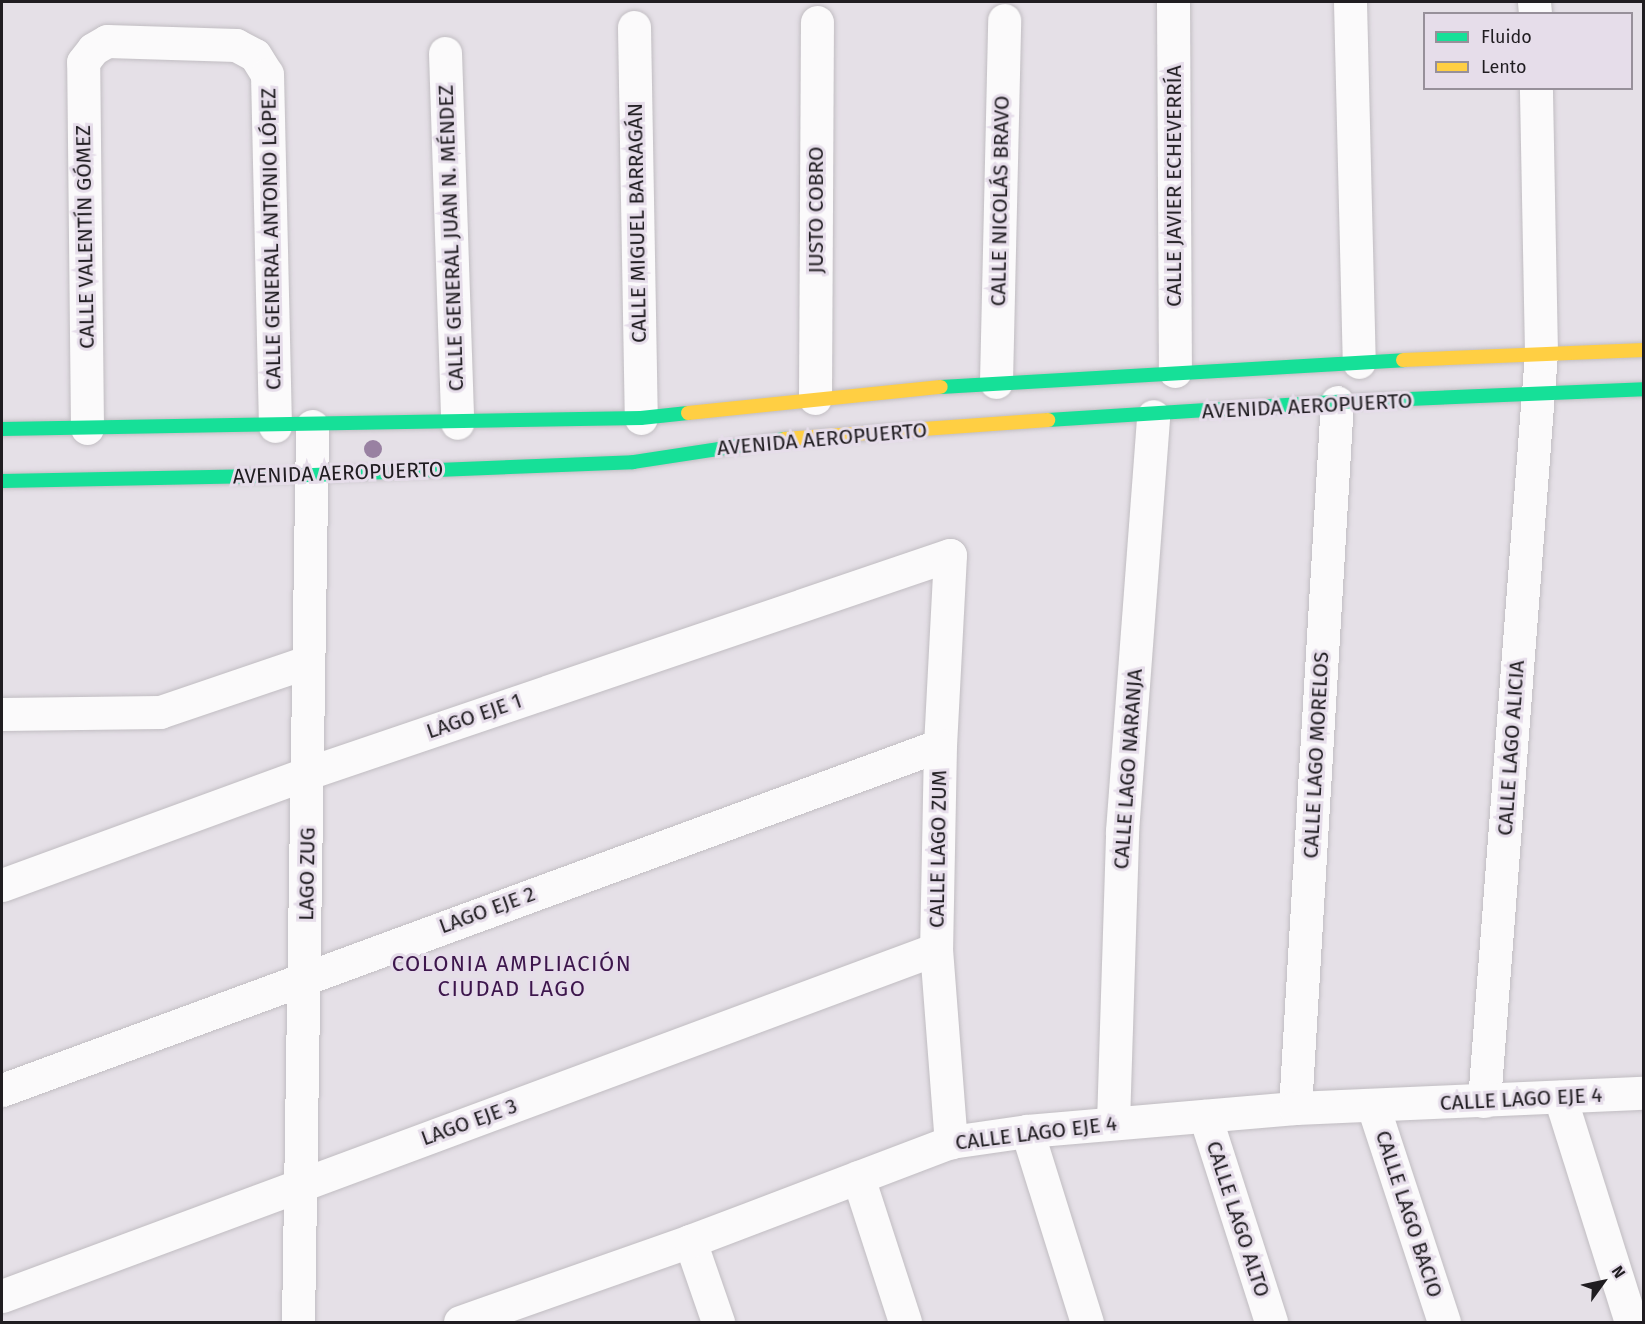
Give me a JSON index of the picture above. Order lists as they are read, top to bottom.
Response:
{
  "streets": {
    "street": [
      "CALLE JAVIER ECHEVERRÍA",
      "CALLE NICOLÁS BRAVO",
      "JUSTO COBRO",
      "CALLE MIGUEL BARRAGÁN",
      "CALLE VALENTÍN GÓMEZ",
      "CALLE GENERAL JUAN N. MÉNDEZ",
      "CALLE GENERAL ANTONIO LÓPEZ",
      "AVENIDA AEROPUERTO",
      "LAGO EJE 1",
      "CALLE LAGO ALICIA",
      "CALLE LAGO MORELOS",
      "CALLE LAGO NARANJA",
      "CALLE LAGO ZUM",
      "LAGO ZUG",
      "LAGO EJE 2",
      "CALLE LAGO EJE 4",
      "LAGO EJE 3",
      "CALLE LAGO BACIO",
      "CALLE LAGO ALTO"
    ]
  },
  "crossings": [
    ["CALLE JAVIER ECHEVERRÍA", "AVENIDA AEROPUERTO"],
    ["CALLE NICOLÁS BRAVO", "AVENIDA AEROPUERTO"],
    ["JUSTO COBRO", "AVENIDA AEROPUERTO"],
    ["CALLE MIGUEL BARRAGÁN", "AVENIDA AEROPUERTO"],
    ["CALLE VALENTÍN GÓMEZ", "CALLE GENERAL ANTONIO LÓPEZ"],
    ["CALLE VALENTÍN GÓMEZ", "AVENIDA AEROPUERTO"],
    ["CALLE GENERAL JUAN N. MÉNDEZ", "AVENIDA AEROPUERTO"],
    ["CALLE GENERAL ANTONIO LÓPEZ", "AVENIDA AEROPUERTO"],
    ["AVENIDA AEROPUERTO", "CALLE LAGO ALICIA"],
    ["AVENIDA AEROPUERTO", "CALLE LAGO MORELOS"],
    ["AVENIDA AEROPUERTO", "CALLE LAGO NARANJA"],
    ["AVENIDA AEROPUERTO", "LAGO ZUG"],
    ["LAGO EJE 1", "CALLE LAGO ZUM"],
    ["LAGO EJE 1", "LAGO ZUG"],
    ["CALLE LAGO ALICIA", "CALLE LAGO EJE 4"],
    ["CALLE LAGO MORELOS", "CALLE LAGO EJE 4"],
    ["CALLE LAGO NARANJA", "CALLE LAGO EJE 4"],
    ["CALLE LAGO ZUM", "LAGO EJE 2"],
    ["CALLE LAGO ZUM", "CALLE LAGO EJE 4"],
    ["CALLE LAGO ZUM", "LAGO EJE 3"],
    ["LAGO ZUG", "LAGO EJE 2"],
    ["LAGO ZUG", "LAGO EJE 3"],
    ["CALLE LAGO EJE 4", "CALLE LAGO BACIO"],
    ["CALLE LAGO EJE 4", "CALLE LAGO ALTO"]
  ],
  "districts": ["COLONIA AMPLIACIÓN CIUDAD LAGO"],
  "legend": ["Fluido", "Lento"],
  "north": "top right"
}
